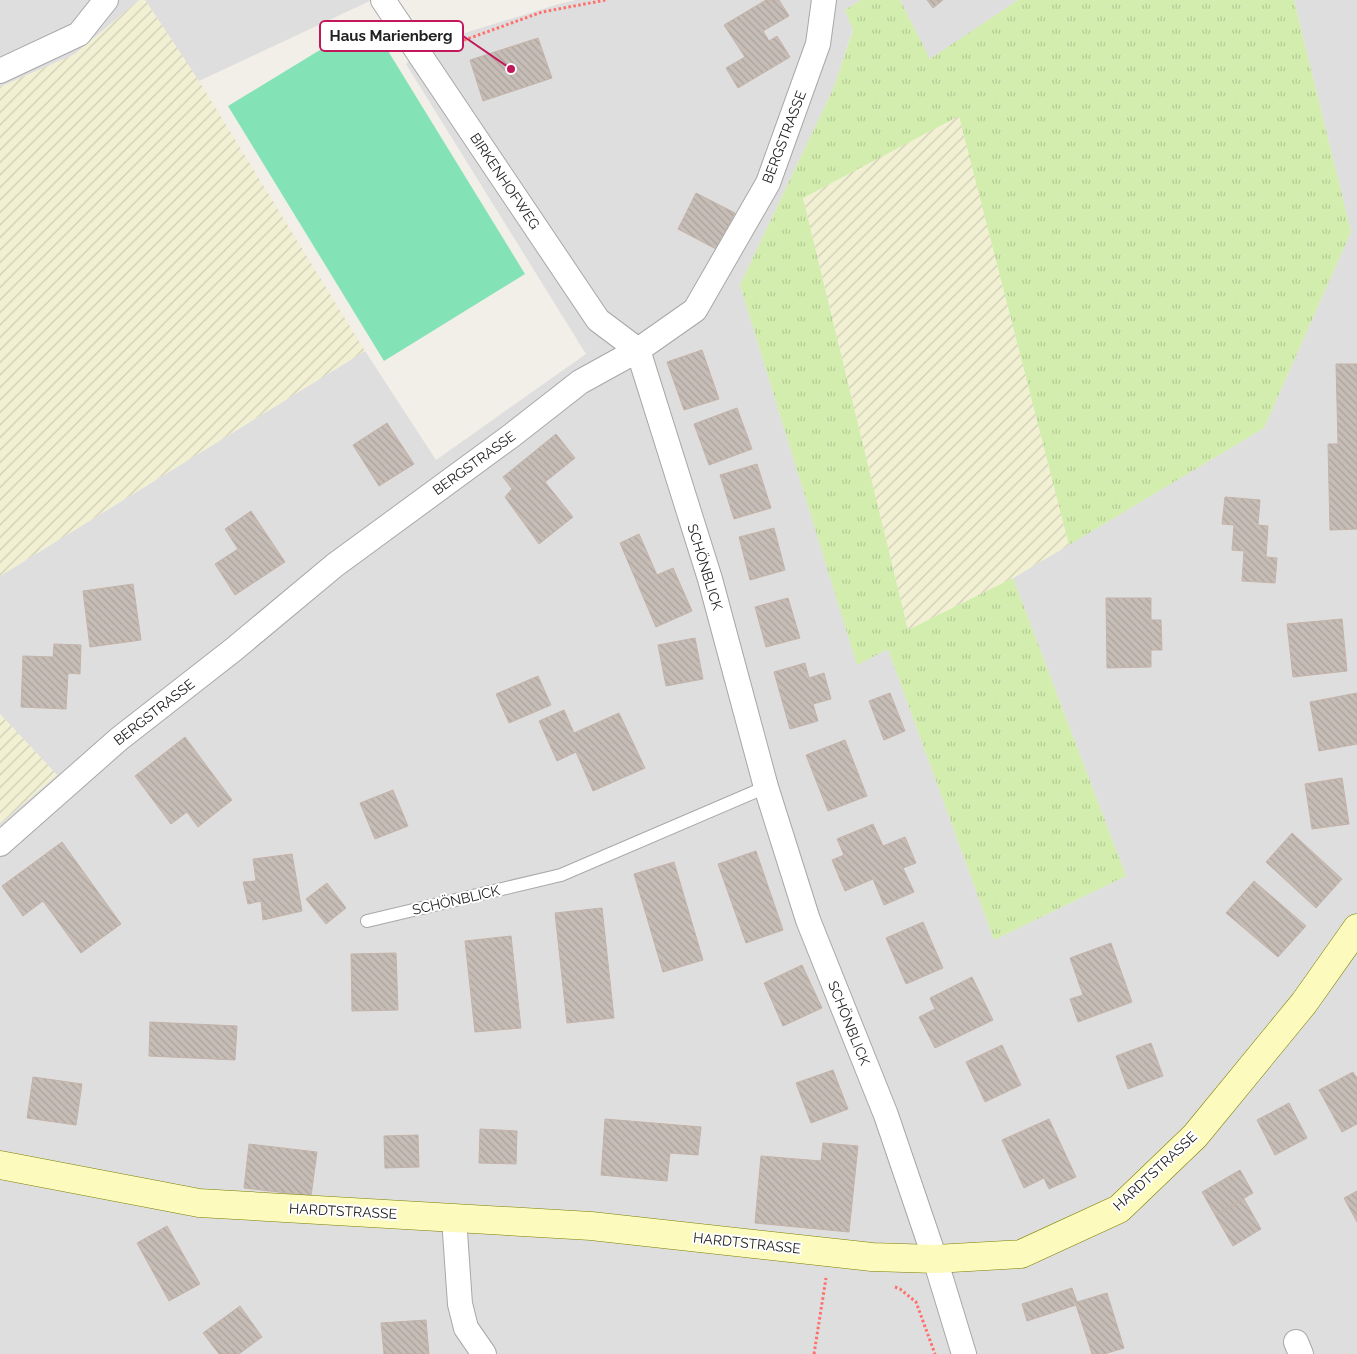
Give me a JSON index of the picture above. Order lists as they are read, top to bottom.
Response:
{
  "streets": {
    "main road": ["HARDTSTRASSE"],
    "street": ["BERGSTRASSE", "BIRKENHOFWEG", "SCHÖNBLICK"]
  },
  "crossings": [
    ["BERGSTRASSE", "BIRKENHOFWEG"],
    ["BERGSTRASSE", "SCHÖNBLICK"],
    ["BIRKENHOFWEG", "SCHÖNBLICK"],
    ["SCHÖNBLICK", "HARDTSTRASSE"]
  ],
  "places": ["Haus Marienberg"]
}
